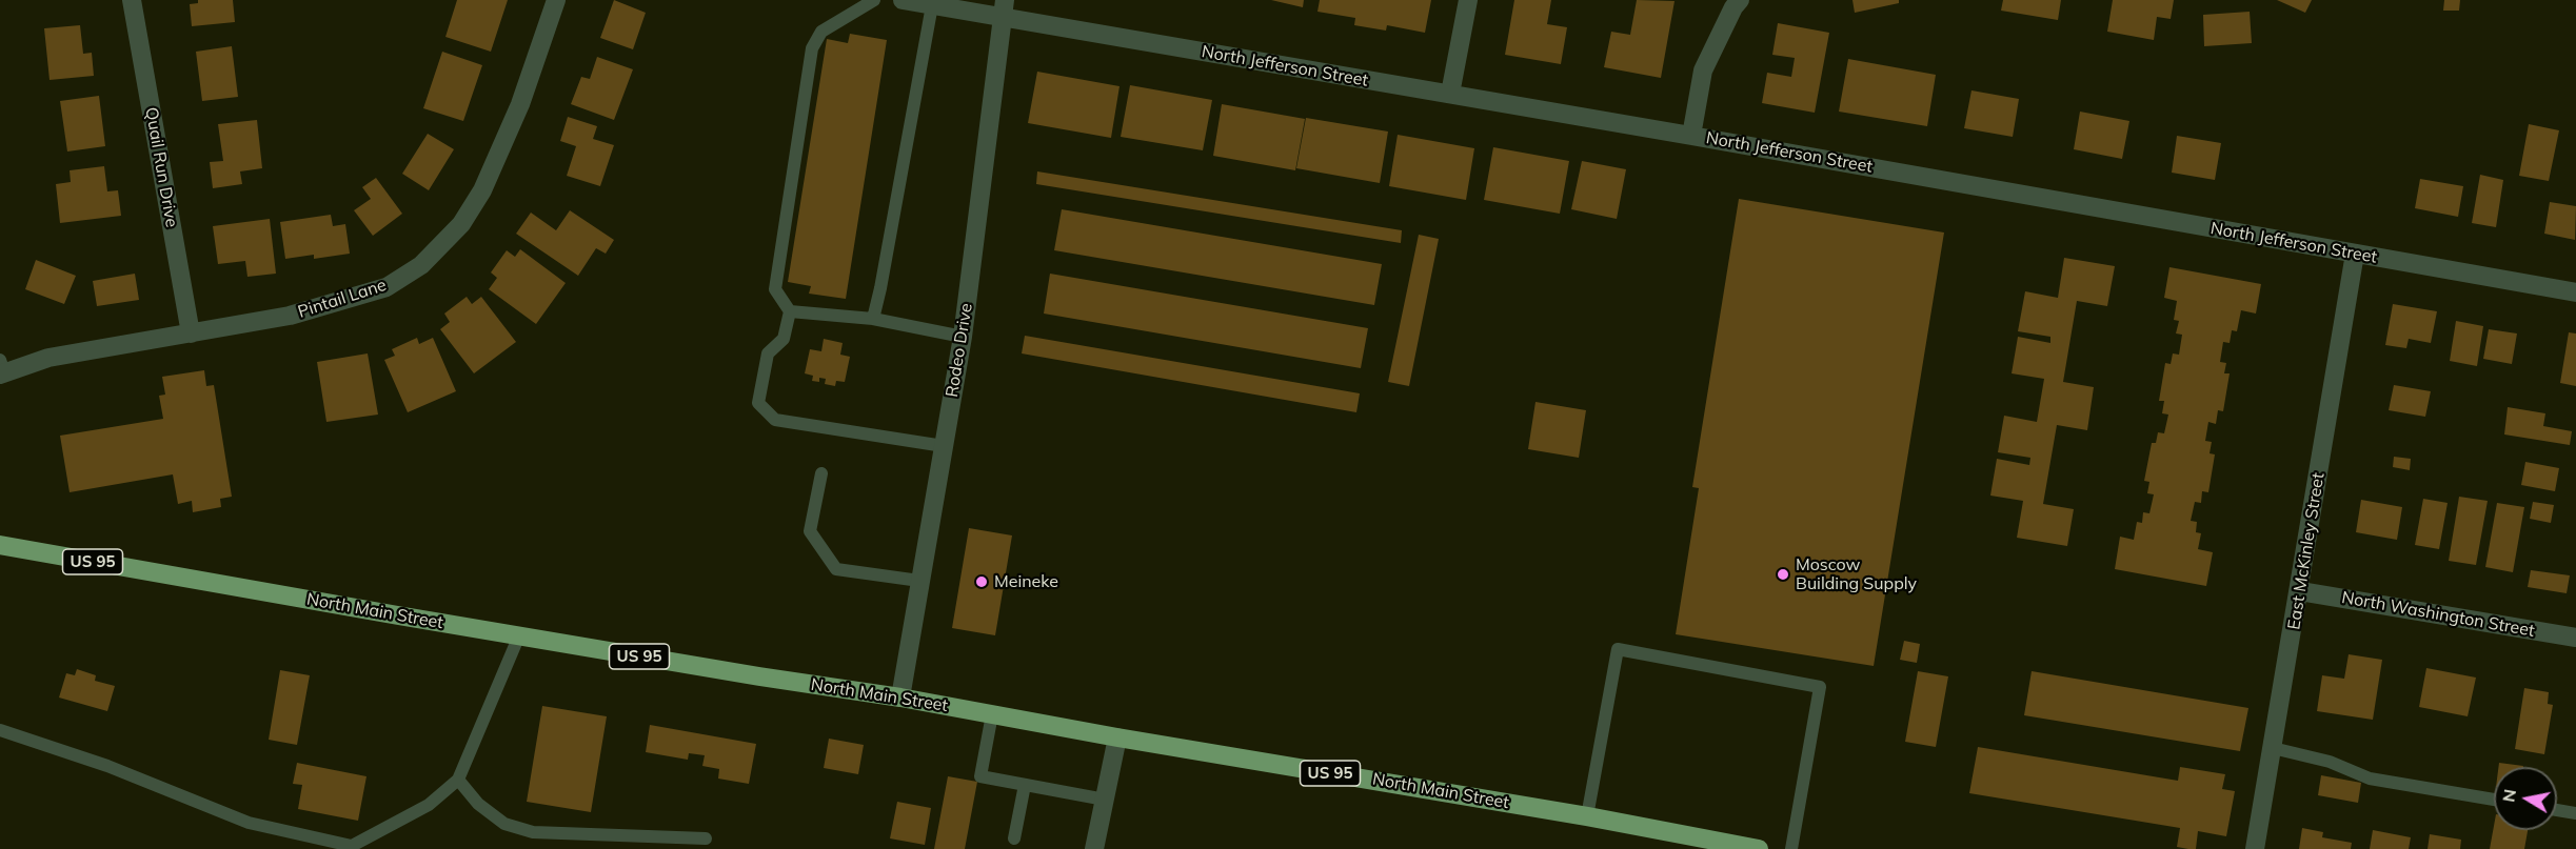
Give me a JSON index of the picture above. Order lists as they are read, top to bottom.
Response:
{
  "streets": {
    "highway": ["US 95", "North Main Street"],
    "street": [
      "North Jefferson Street",
      "Quail Run Drive",
      "Pintail Lane",
      "Rodeo Drive",
      "East McKinley Street",
      "North Washington Street"
    ]
  },
  "crossings": [
    ["North Jefferson Street", "Rodeo Drive"],
    ["North Jefferson Street", "East McKinley Street"],
    ["Quail Run Drive", "Pintail Lane"],
    ["Rodeo Drive", "North Main Street"],
    ["East McKinley Street", "North Washington Street"]
  ],
  "places": ["Moscow Building Supply", "Meineke"],
  "north": "left"
}
